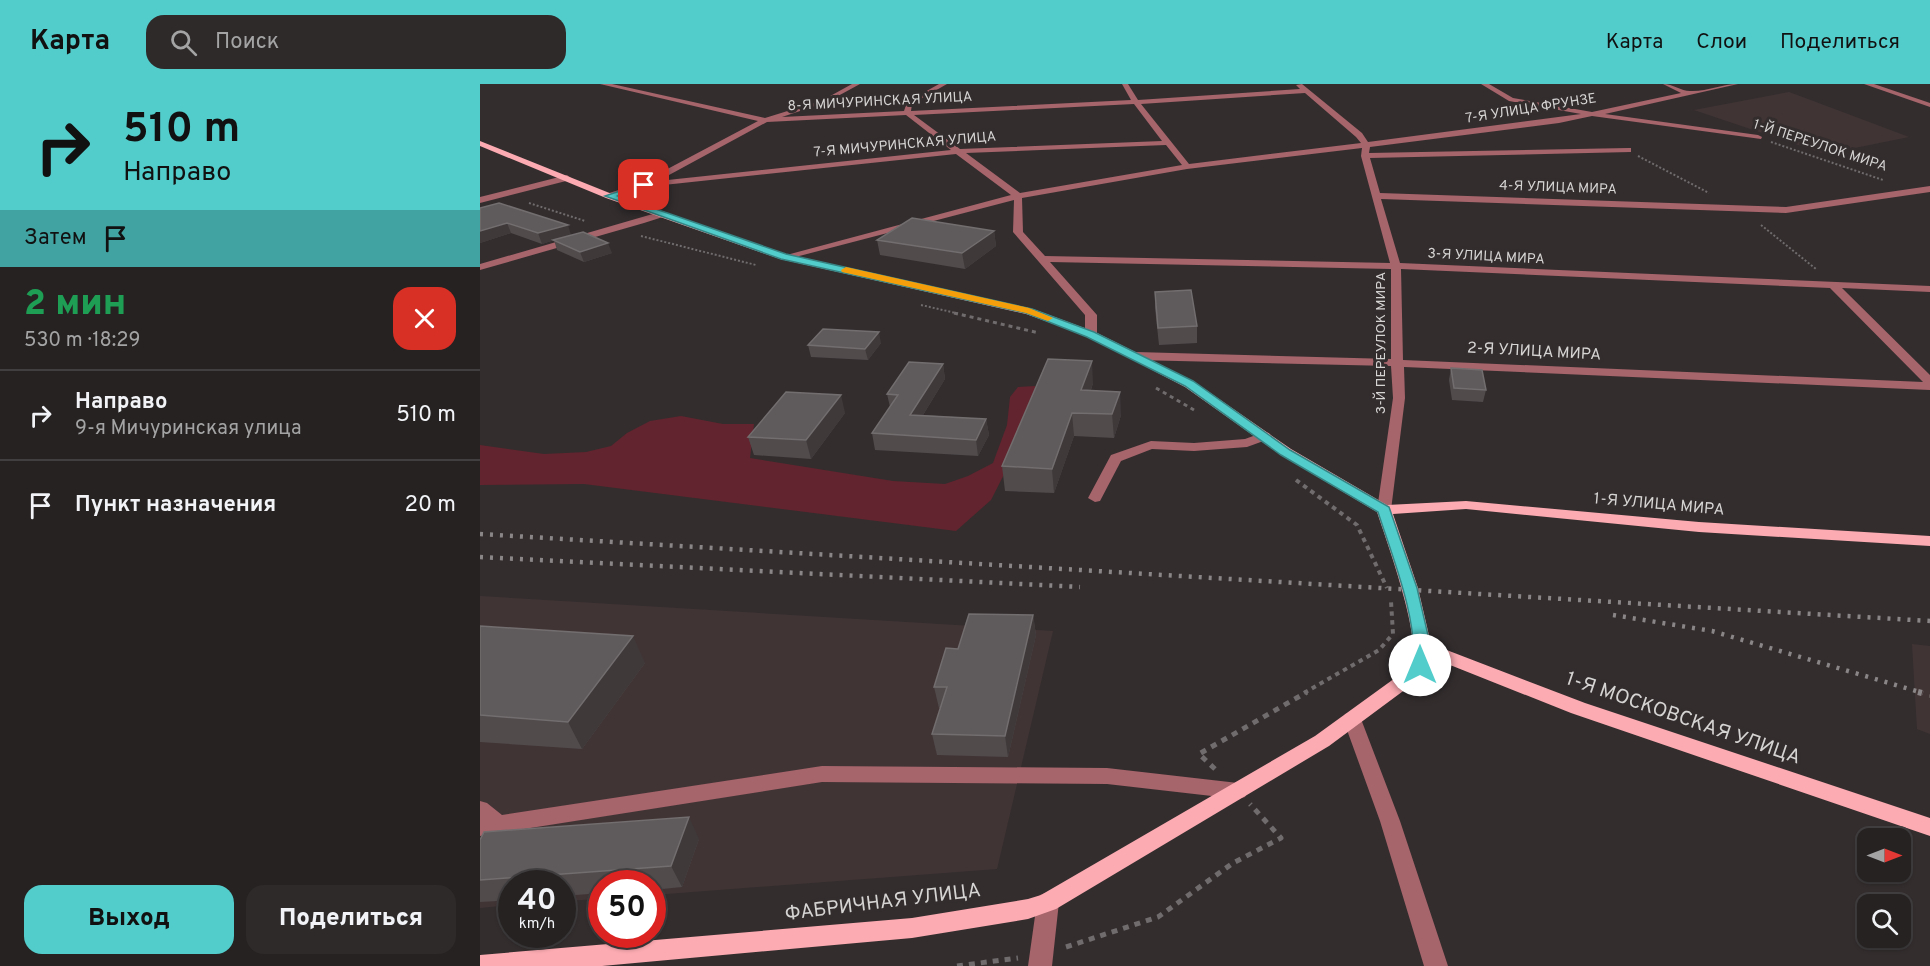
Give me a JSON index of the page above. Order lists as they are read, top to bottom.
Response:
{
  "streets": {
    "main road": ["1-Я УЛИЦА МИРА", "1-Я МОСКОВСКАЯ УЛИЦА", "ФАБРИЧНАЯ УЛИЦА"],
    "street": [
      "8-Я МИЧУРИНСКАЯ УЛИЦА",
      "7-Я УЛИЦА ФРУНЗЕ",
      "7-Я МИЧУРИНСКАЯ УЛИЦА",
      "1-Й ПЕРЕУЛОК МИРА",
      "4-Я УЛИЦА МИРА",
      "3-Я УЛИЦА МИРА",
      "3-Й ПЕРЕУЛОК МИРА",
      "2-Я УЛИЦА МИРА"
    ]
  },
  "crossings": [
    ["7-Я УЛИЦА ФРУНЗЕ", "1-Й ПЕРЕУЛОК МИРА"],
    ["7-Я УЛИЦА ФРУНЗЕ", "3-Й ПЕРЕУЛОК МИРА"],
    ["1-Й ПЕРЕУЛОК МИРА", "4-Я УЛИЦА МИРА"],
    ["4-Я УЛИЦА МИРА", "3-Й ПЕРЕУЛОК МИРА"],
    ["3-Я УЛИЦА МИРА", "3-Й ПЕРЕУЛОК МИРА"],
    ["3-Й ПЕРЕУЛОК МИРА", "2-Я УЛИЦА МИРА"],
    ["3-Й ПЕРЕУЛОК МИРА", "1-Я УЛИЦА МИРА"],
    ["1-Я МОСКОВСКАЯ УЛИЦА", "ФАБРИЧНАЯ УЛИЦА"]
  ],
  "north": "right",
  "page": {
    "header": "Карта",
    "search": "Поиск",
    "nav": ["Карта", "Слои", "Поделиться"],
    "turn": ["510 m", "Направо"],
    "then": "Затем",
    "heading": ["2 мин", "530 m · 18:29"],
    "list": [
      {
        "name": "Направо",
        "note": "9-я Мичуринская улица",
        "value": "510 m"
      },
      {
        "name": "Пункт назначения",
        "value": "20 m"
      }
    ],
    "speed": "40 km/h",
    "limit": "50",
    "buttons": ["Выход", "Поделиться"]
  }
}
